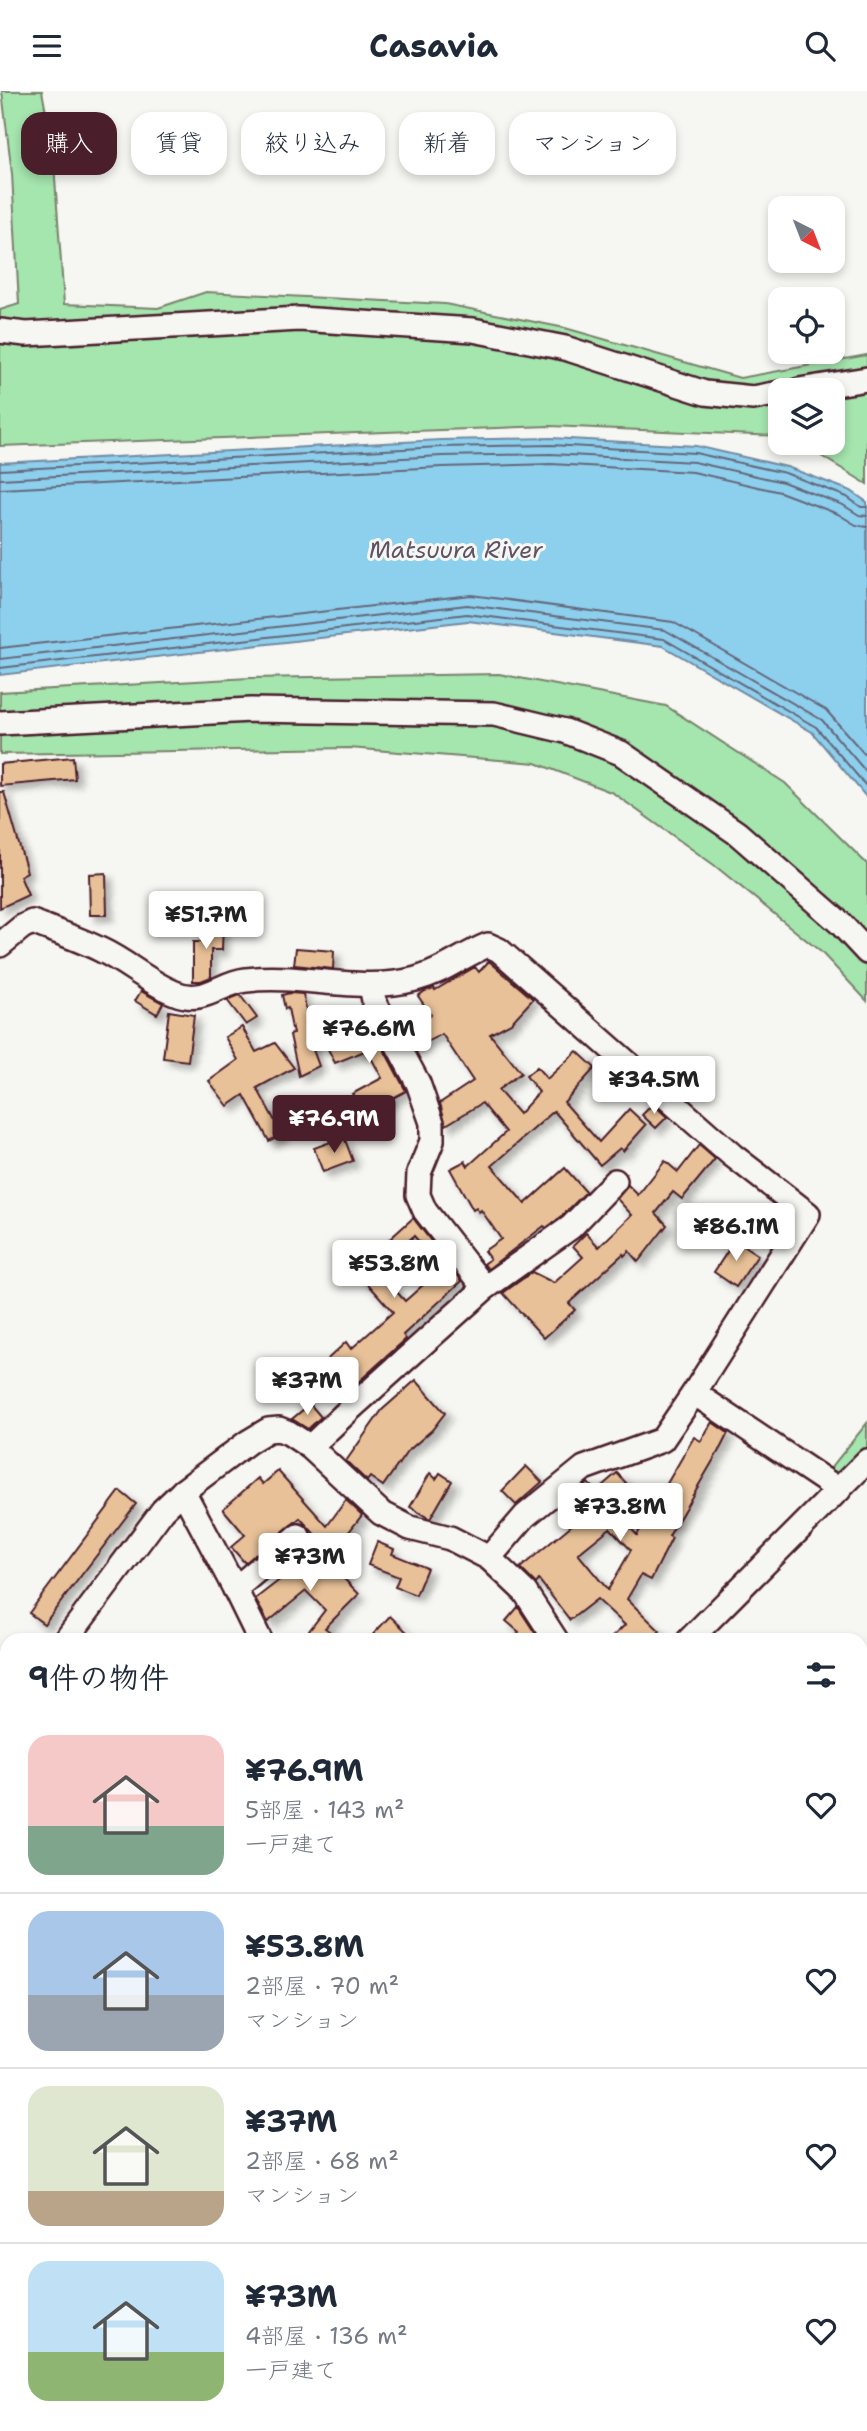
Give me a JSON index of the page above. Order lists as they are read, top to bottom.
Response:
{
  "water": ["Matsuura River"],
  "north": "bottom right",
  "page": {
    "header": "Casavia",
    "chip": [
      "購入",
      "賃貸",
      "絞り込み",
      "新着",
      "マンション"
    ],
    "price": [
      "¥51.7M",
      "¥76.6M",
      "¥34.5M",
      "¥76.9M",
      "¥86.1M",
      "¥53.8M",
      "¥37M",
      "¥73.8M",
      "¥73M"
    ],
    "heading": "9件の物件",
    "list": [
      {
        "name": "¥76.9M",
        "note": "5部屋 · 143 m² · 一戸建て"
      },
      {
        "name": "¥53.8M",
        "note": "2部屋 · 70 m² · マンション"
      },
      {
        "name": "¥37M",
        "note": "2部屋 · 68 m² · マンション"
      },
      {
        "name": "¥73M",
        "note": "4部屋 · 136 m² · 一戸建て"
      }
    ]
  }
}
